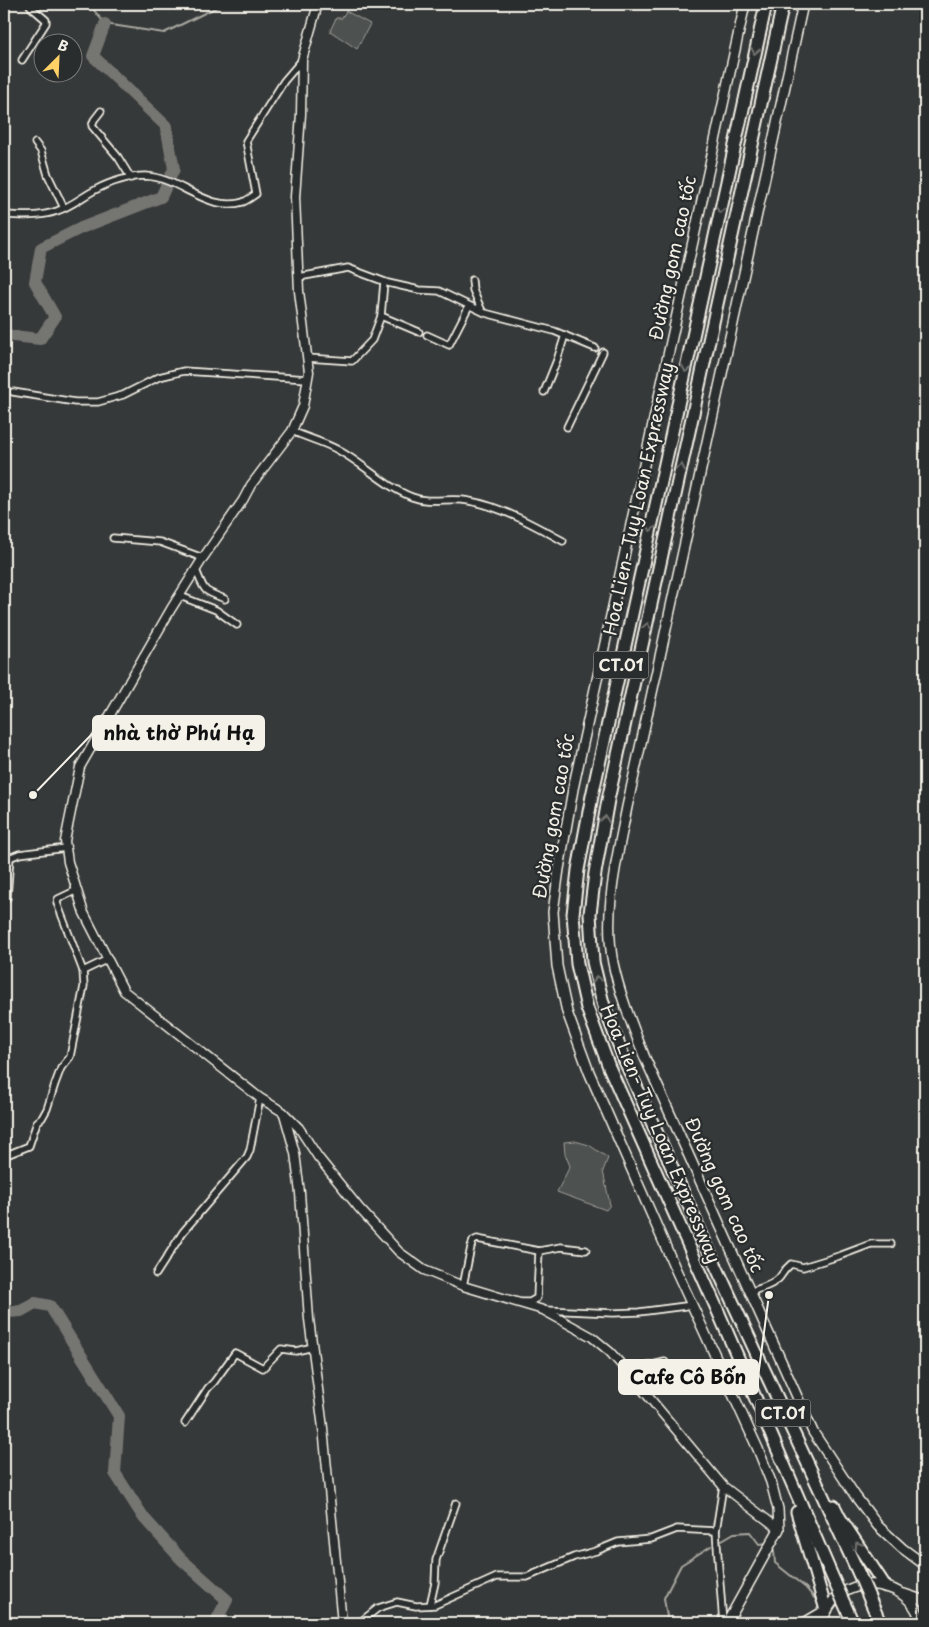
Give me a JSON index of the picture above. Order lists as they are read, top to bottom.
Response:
{
  "streets": {
    "highway": ["Hoa Lien- Tuy Loan Expressway", "CT.01"],
    "main road": ["Đường gom cao tốc"]
  },
  "places": ["nhà thờ Phú Hạ", "Cafe Cô Bốn"],
  "north": "top right"
}
